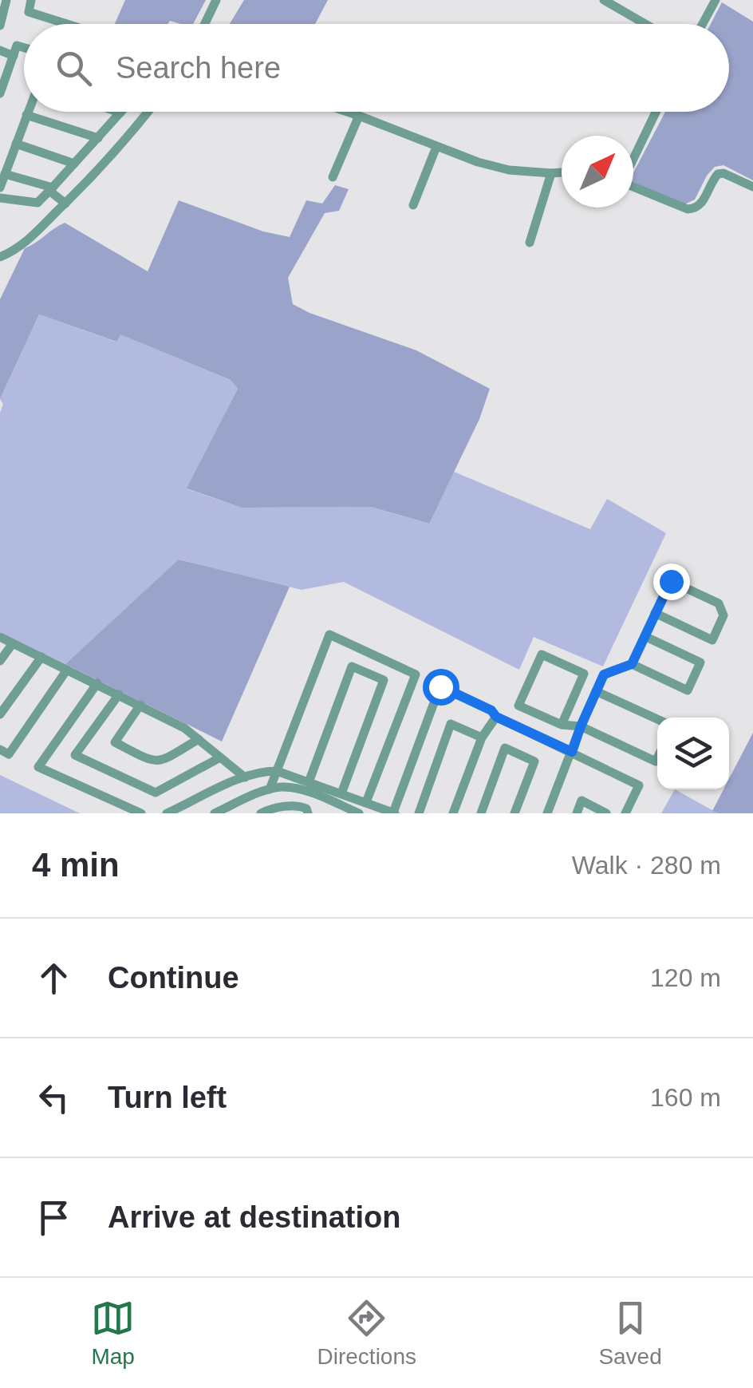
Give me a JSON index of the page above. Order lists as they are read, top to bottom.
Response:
{
  "north": "top right",
  "page": {
    "search": "Search here",
    "heading": ["4 min", "Walk · 280 m"],
    "list": [
      ["Continue", "120 m"],
      ["Turn left", "160 m"],
      "Arrive at destination"
    ],
    "nav": ["Map", "Directions", "Saved"]
  }
}
